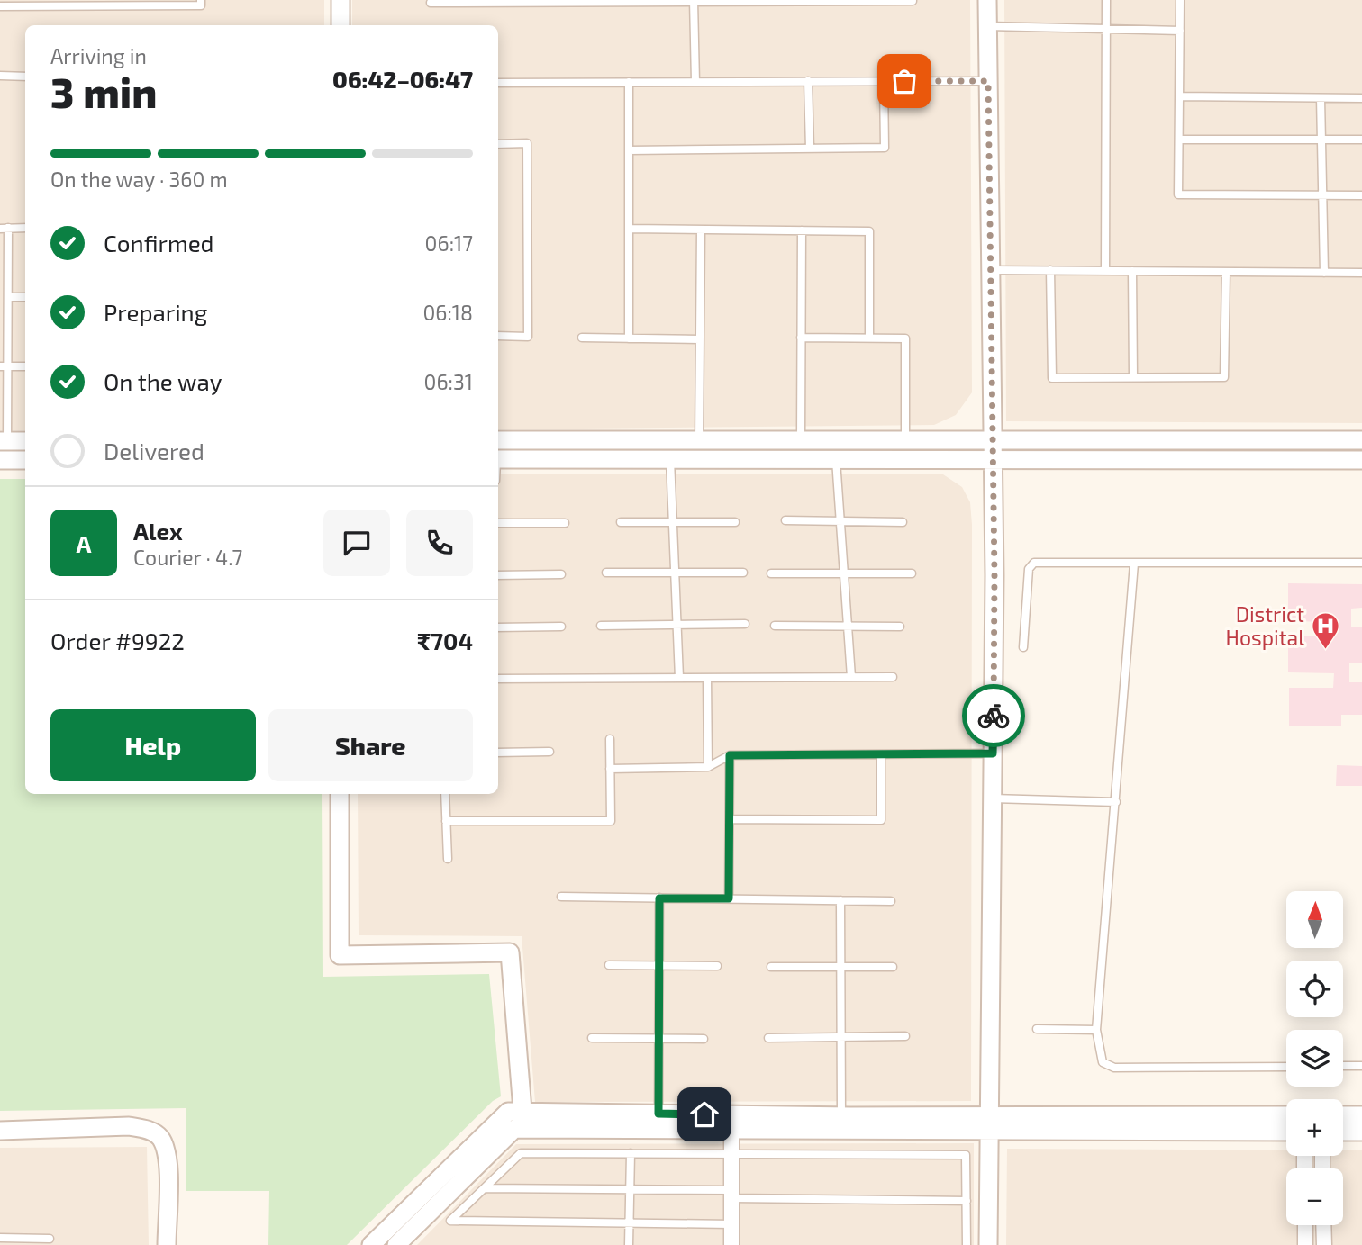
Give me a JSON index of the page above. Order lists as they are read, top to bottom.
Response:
{
  "places": {
    "hospital": ["District Hospital"]
  },
  "north": "top",
  "page": {
    "heading": ["3 min", "Arriving in", "06:42–06:47"],
    "panel": [
      "Alex",
      "Courier · 4.7",
      "Order #9922",
      "₹704"
    ],
    "bar": "On the way · 360 m",
    "list": [
      ["Confirmed", "06:17"],
      ["Preparing", "06:18"],
      ["On the way", "06:31"],
      "Delivered"
    ],
    "round": "A",
    "buttons": ["Help", "Share"],
    "map_buttons": ["+", "−"]
  }
}
